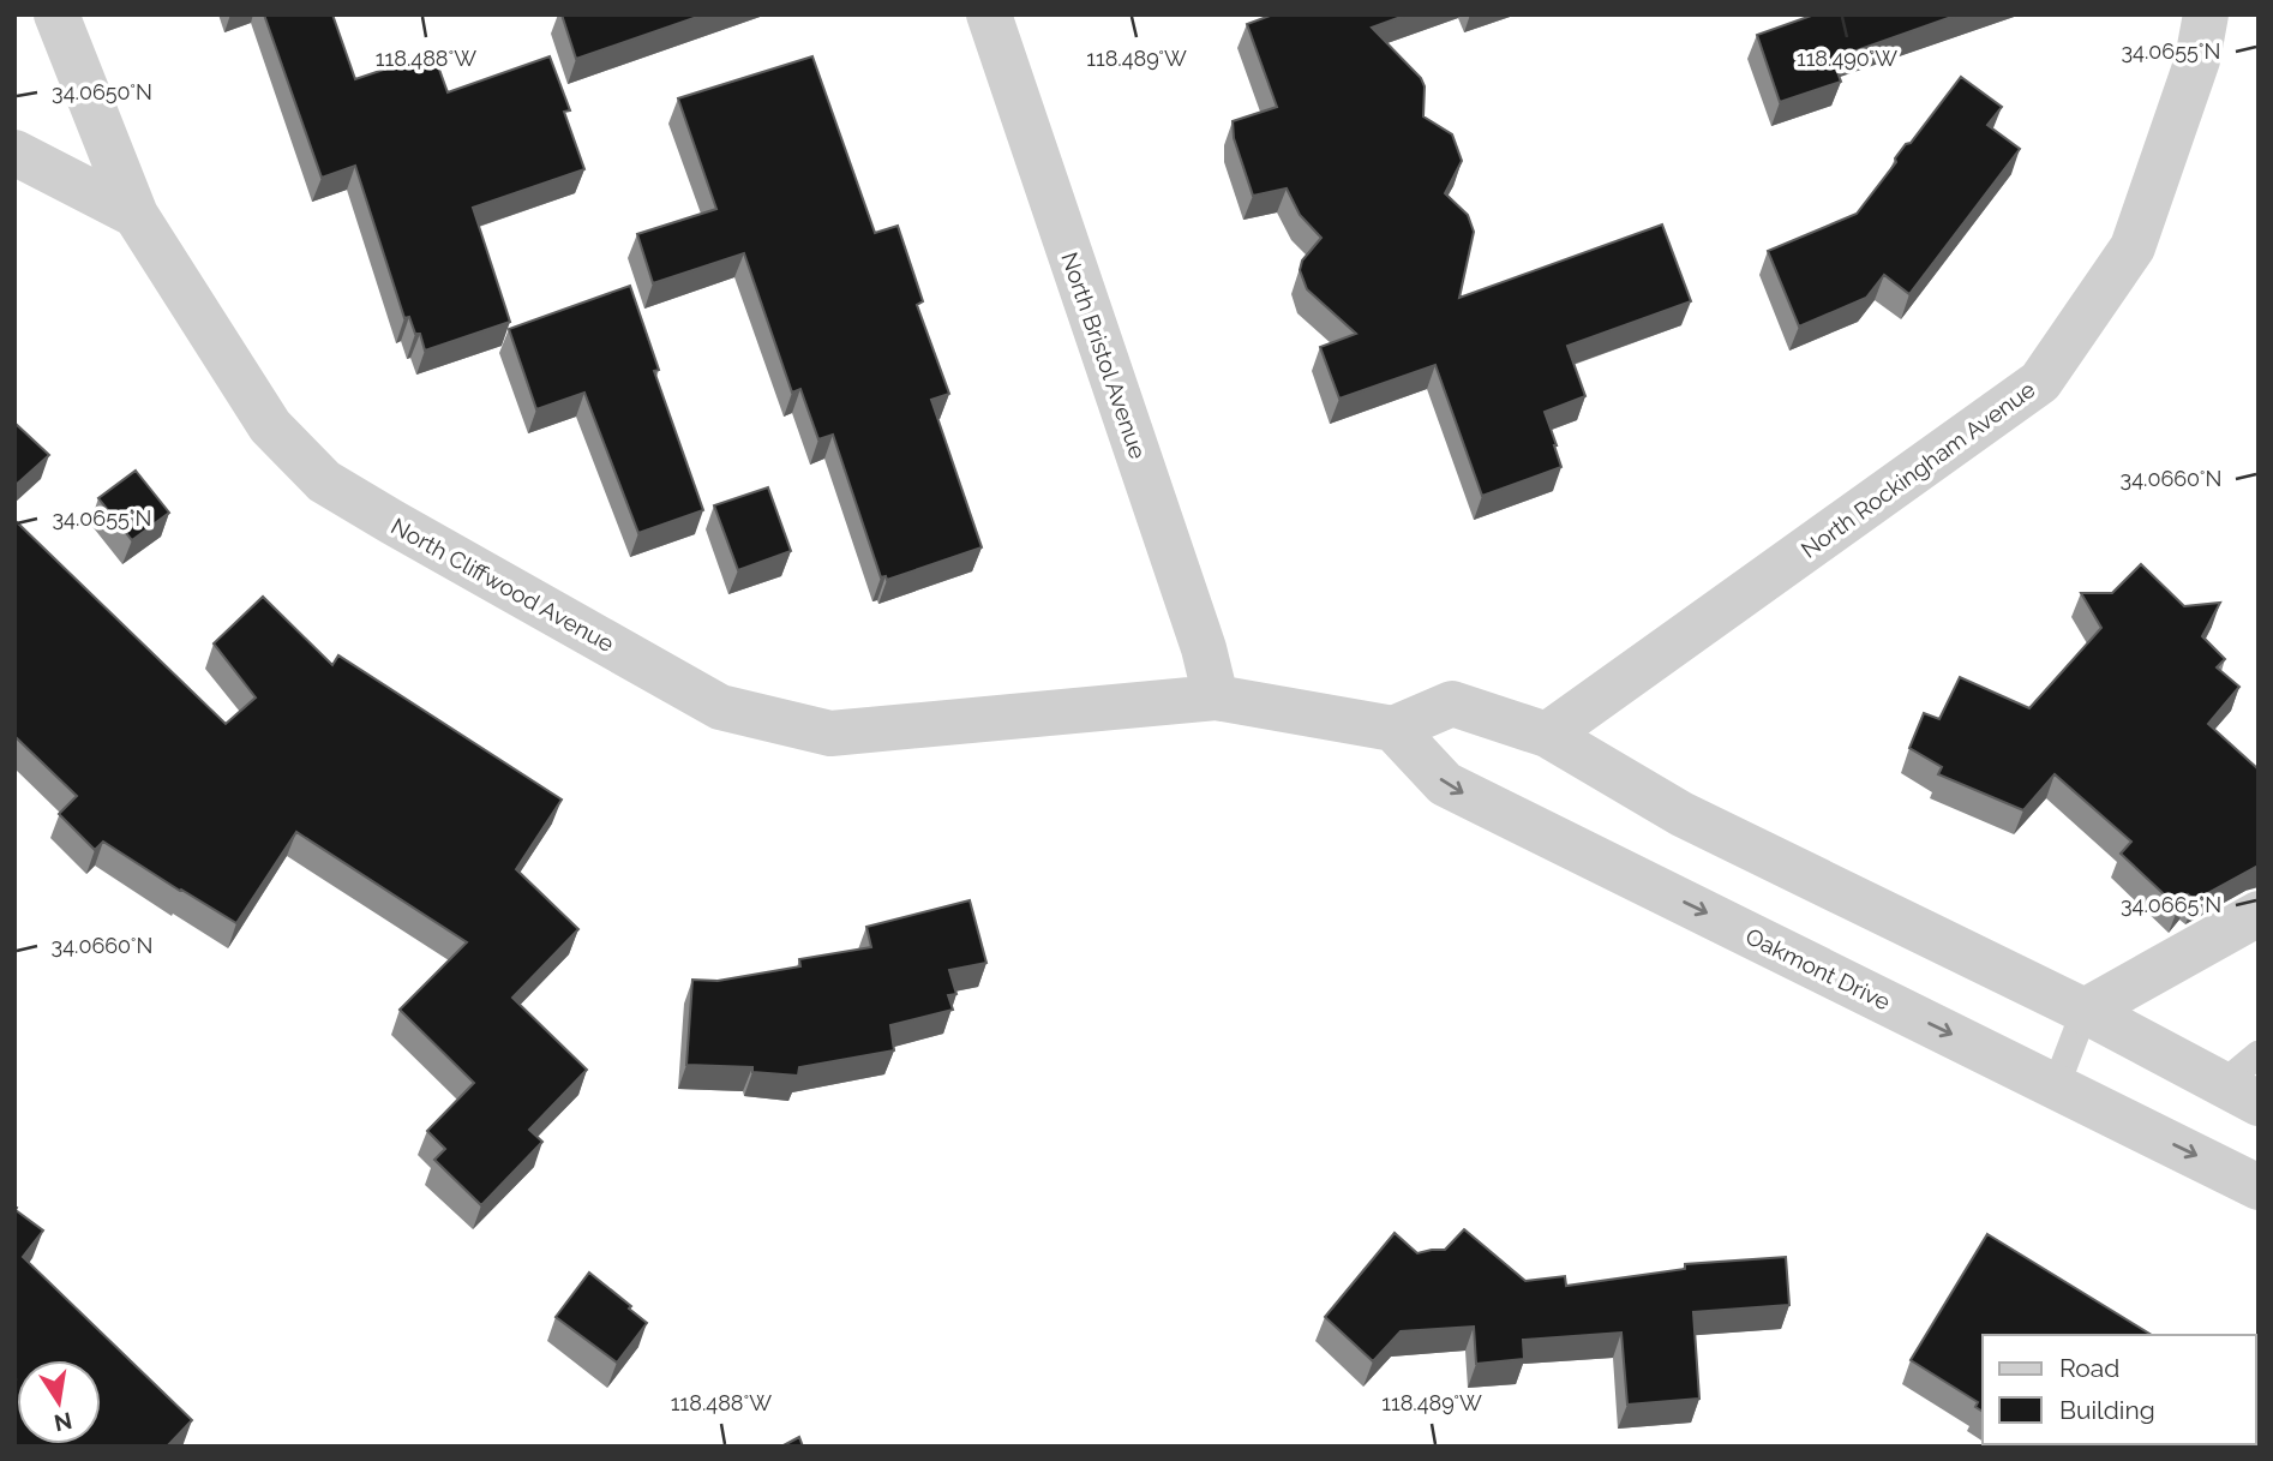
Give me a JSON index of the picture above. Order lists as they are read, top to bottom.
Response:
{
  "streets": {
    "street": [
      "North Bristol Avenue",
      "North Rockingham Avenue",
      "North Cliffwood Avenue",
      "Oakmont Drive"
    ]
  },
  "crossings": [
    ["North Bristol Avenue", "North Cliffwood Avenue"]
  ],
  "legend": ["Road", "Building"],
  "north": "bottom",
  "coordinates": [
    "34.0655°N",
    "118.488°W",
    "118.489°W",
    "118.490°W",
    "34.0650°N",
    "34.0660°N",
    "34.0665°N"
  ]
}
